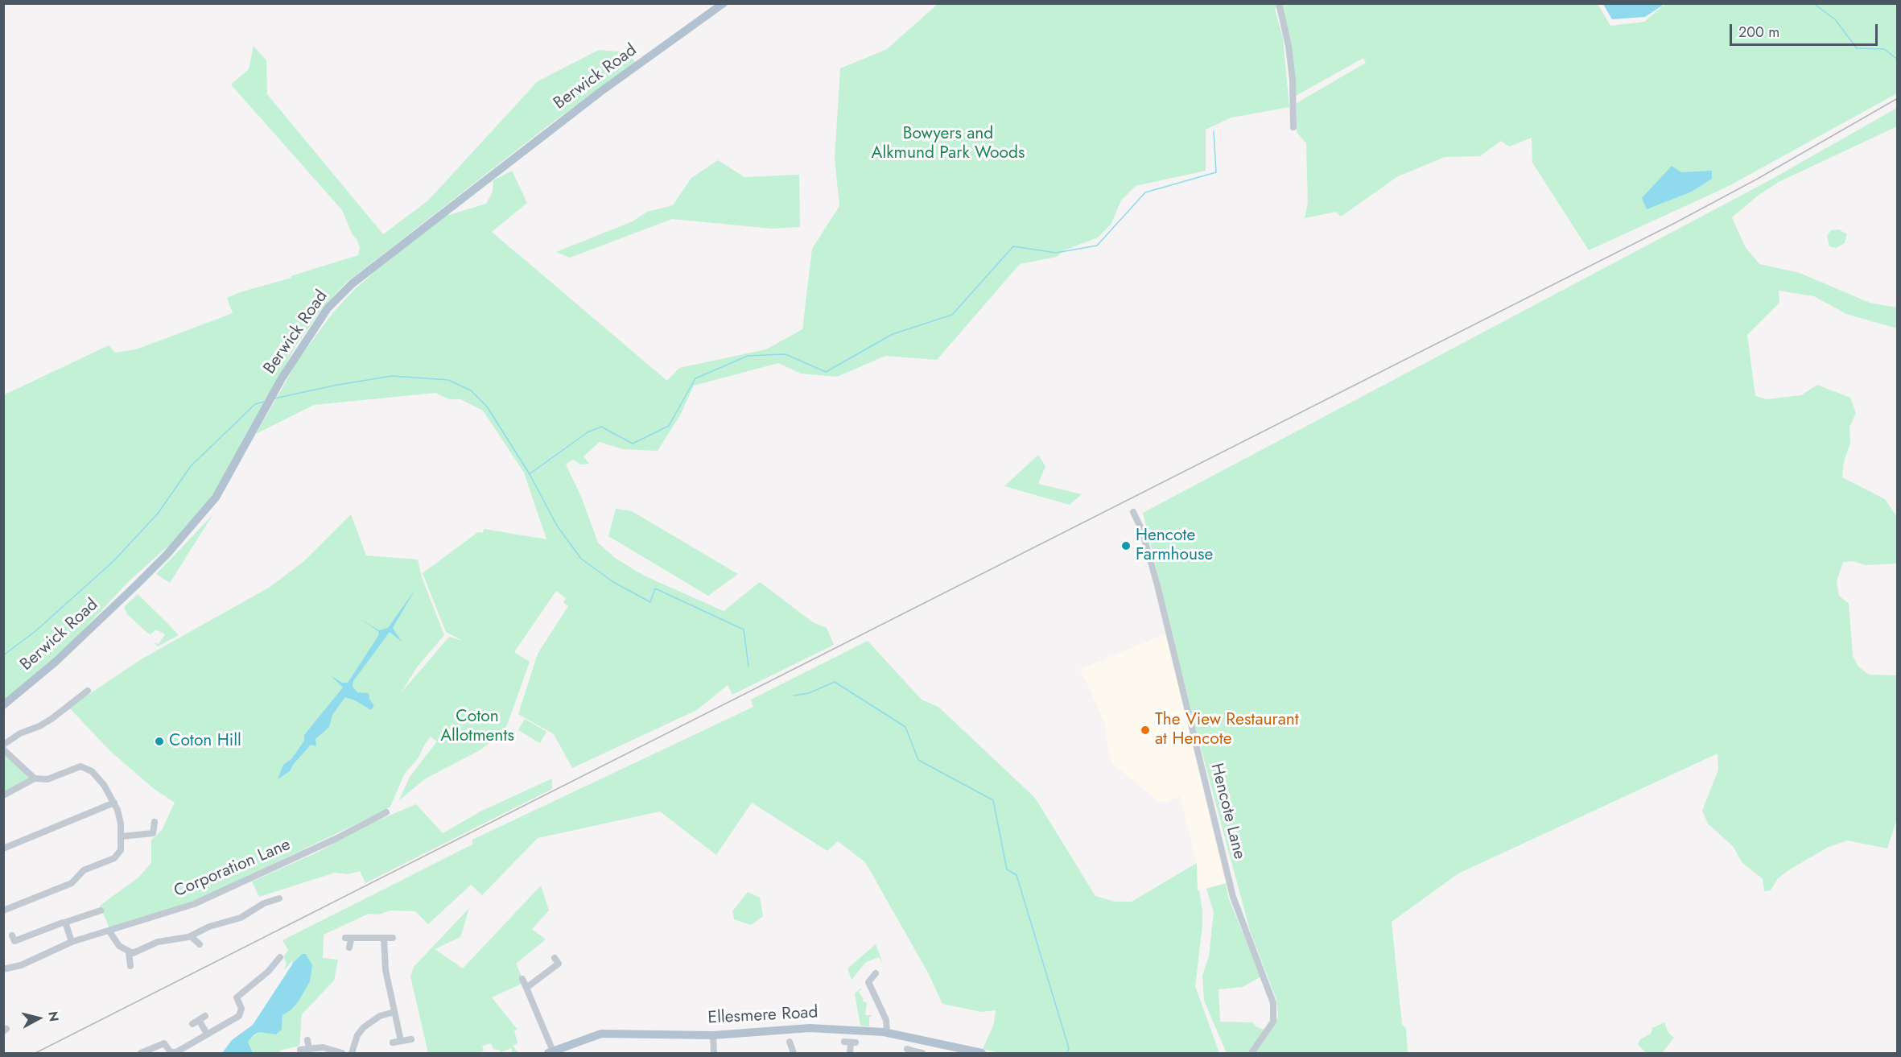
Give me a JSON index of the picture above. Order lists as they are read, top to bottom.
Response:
{
  "streets": {
    "main road": ["Berwick Road", "Ellesmere Road"],
    "street": ["Hencote Lane", "Corporation Lane"]
  },
  "parks": ["Bowyers and Alkmund Park Woods", "Coton Allotments"],
  "places": ["Hencote Farmhouse", "The View Restaurant at Hencote", "Coton Hill"],
  "scale_bar": "200 m",
  "north": "right"
}
